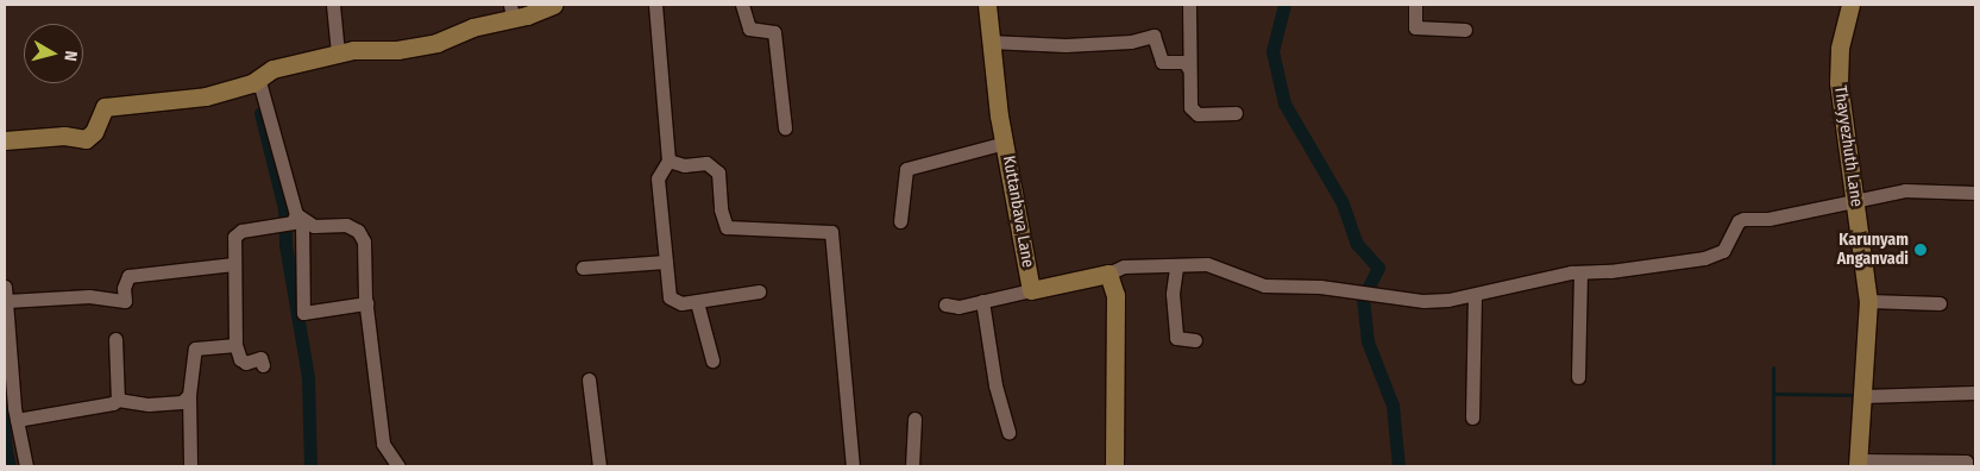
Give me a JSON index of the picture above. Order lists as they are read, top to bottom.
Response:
{
  "streets": {
    "street": ["Thayyezhuth Lane", "Kuttanbava Lane"]
  },
  "places": ["Karunyam Anganvadi"],
  "north": "right"
}
